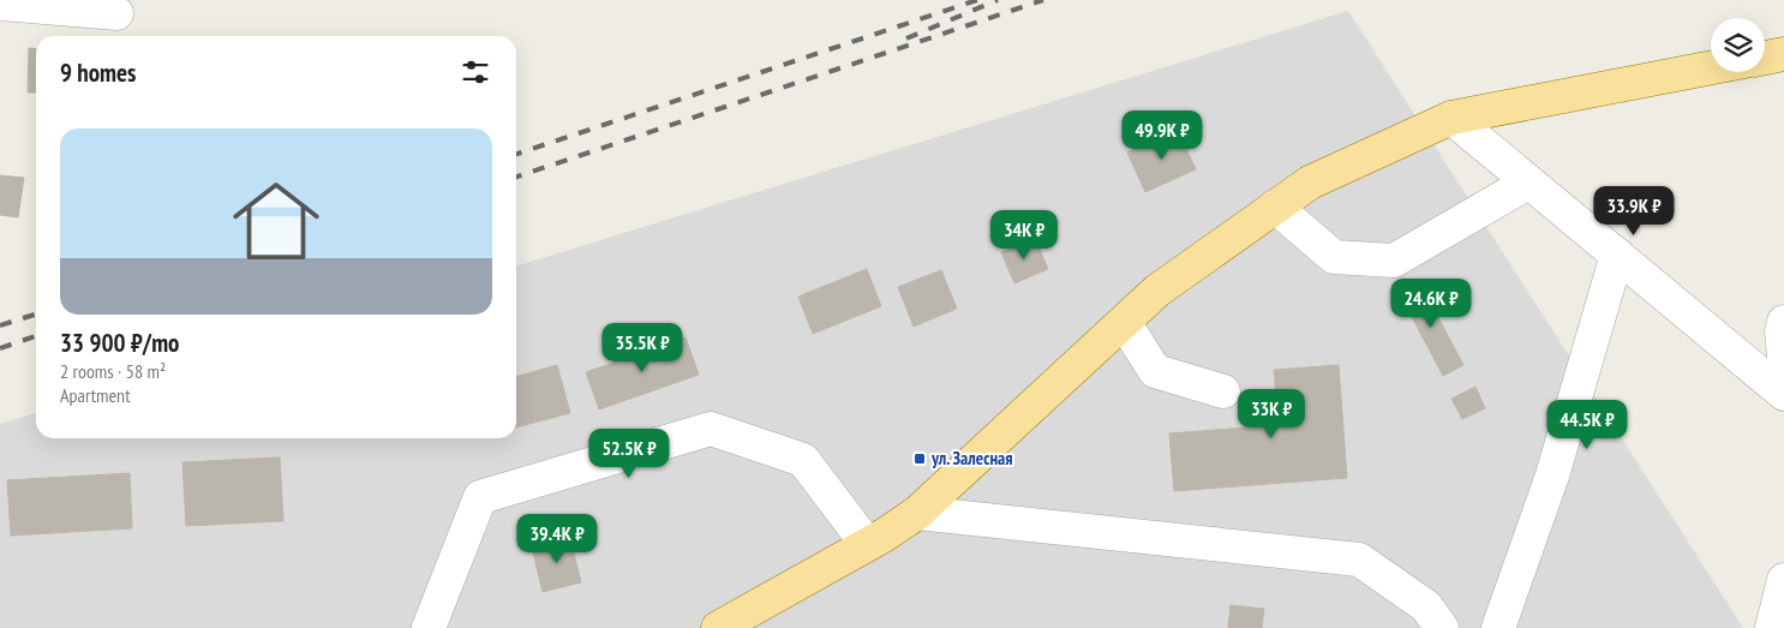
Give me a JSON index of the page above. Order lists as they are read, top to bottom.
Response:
{
  "places": {
    "transit": ["ул. Залесная"]
  },
  "page": {
    "heading": "9 homes",
    "list": [
      {
        "name": "33 900 ₽/mo",
        "note": "2 rooms · 58 m² · Apartment"
      }
    ],
    "price": [
      "49.9K ₽",
      "33.9K ₽",
      "34K ₽",
      "24.6K ₽",
      "35.5K ₽",
      "33K ₽",
      "44.5K ₽",
      "52.5K ₽",
      "39.4K ₽"
    ]
  }
}
